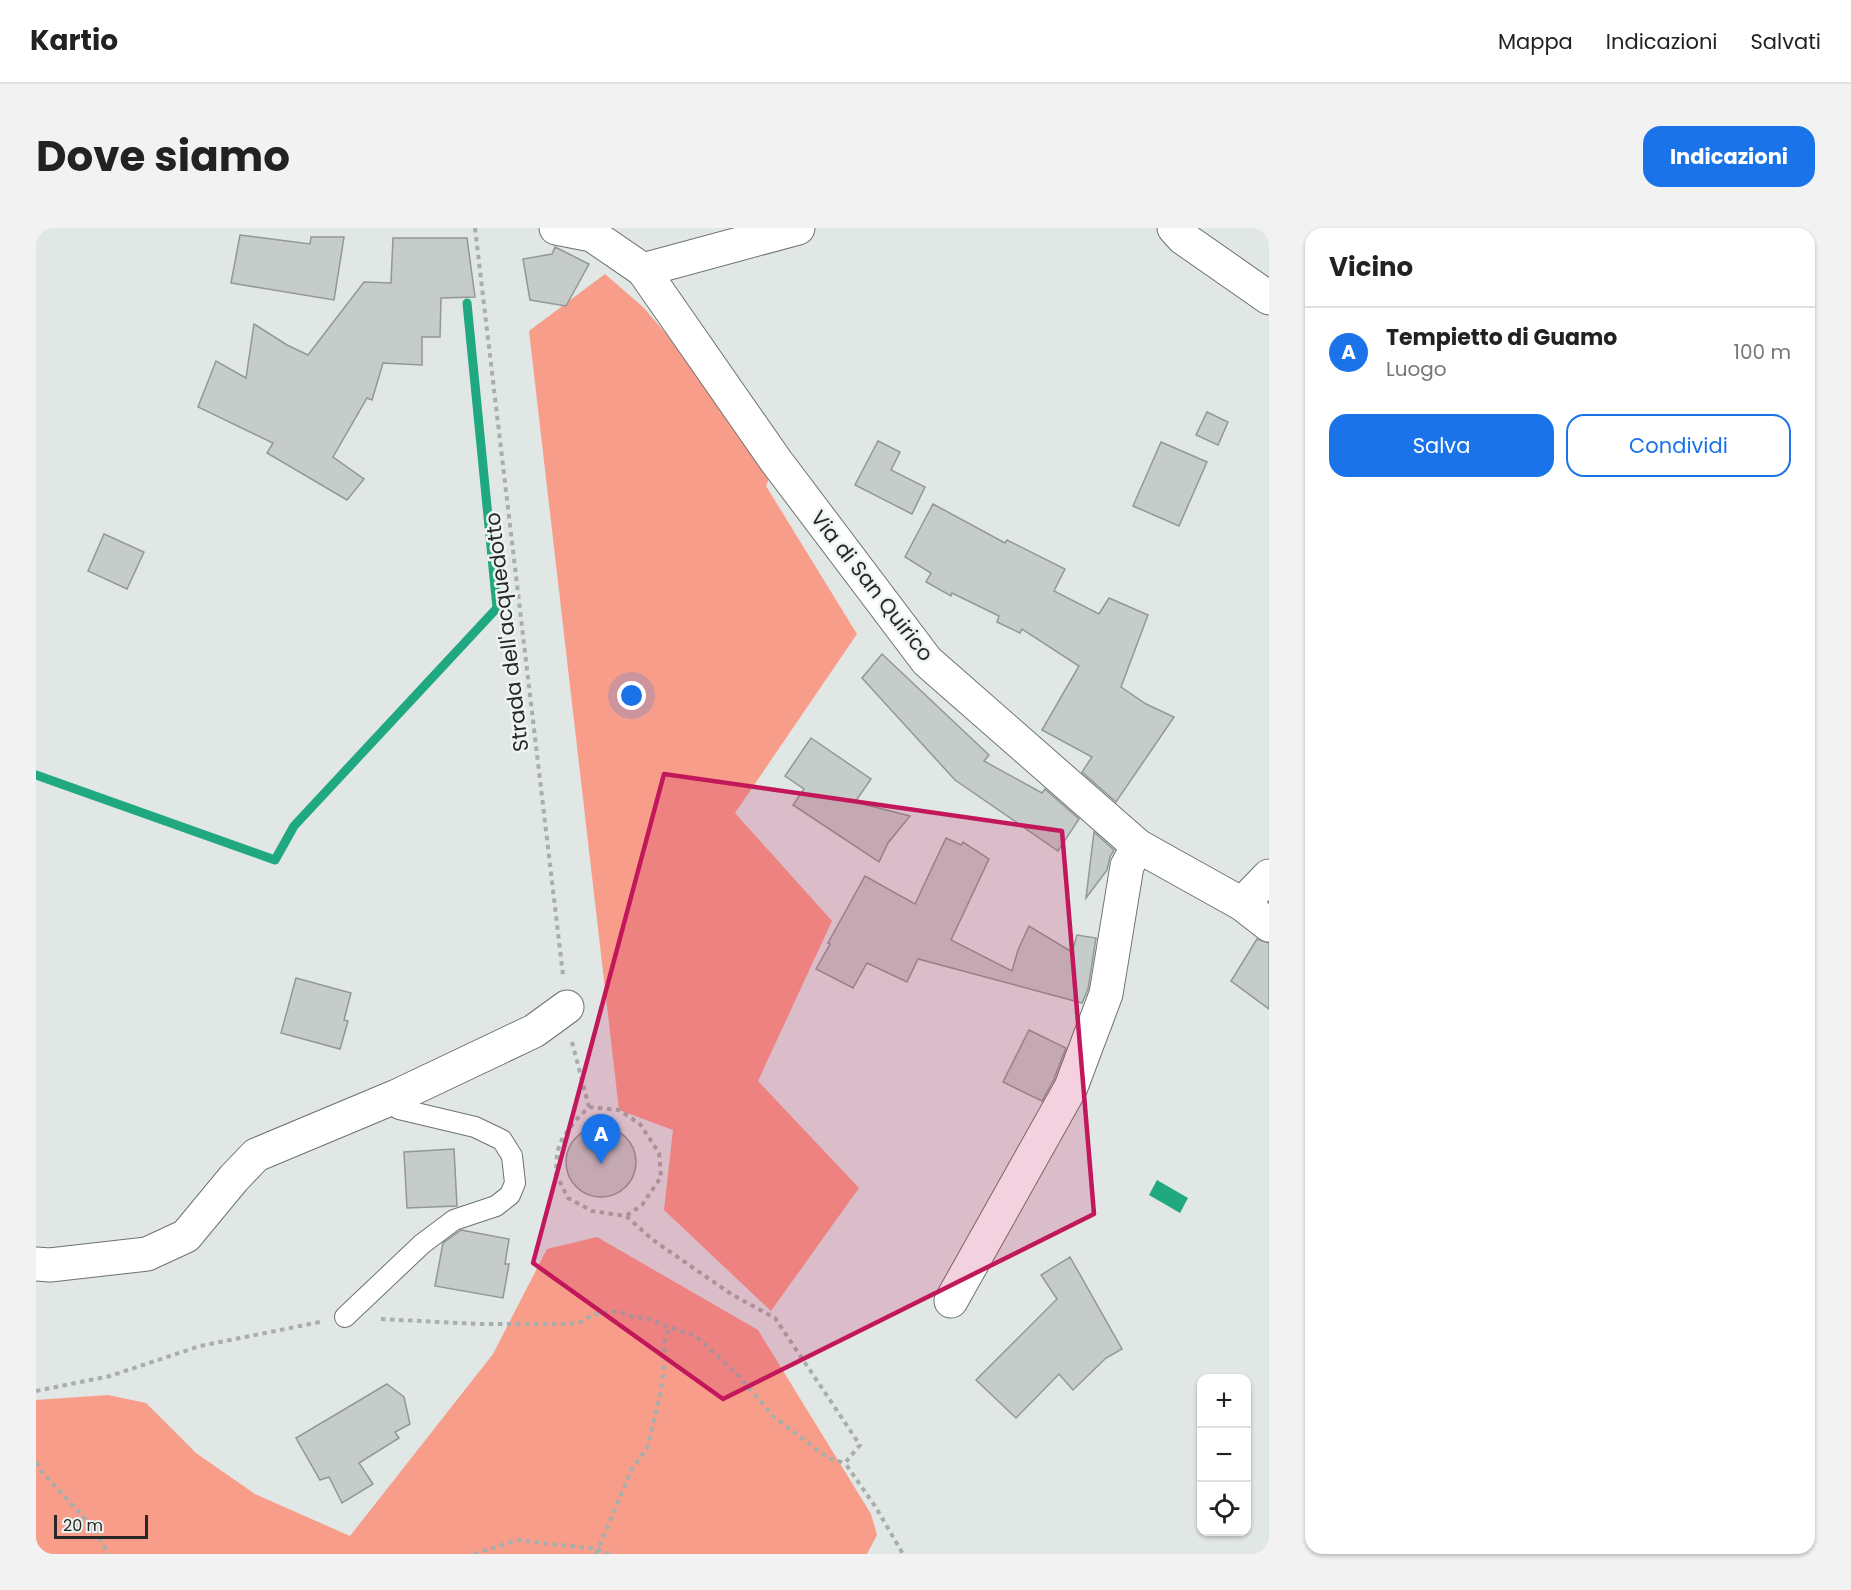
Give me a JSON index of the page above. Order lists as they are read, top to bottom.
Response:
{
  "streets": {
    "street": ["Via di San Quirico"],
    "path": ["Strada dell'acquedotto"]
  },
  "scale_bar": "20 m",
  "page": {
    "header": "Kartio",
    "nav": ["Mappa", "Indicazioni", "Salvati"],
    "title": "Dove siamo",
    "buttons": [
      "Indicazioni",
      ["Salva", "Condividi"]
    ],
    "heading": "Vicino",
    "list": [
      {
        "mark": "A",
        "name": "Tempietto di Guamo",
        "note": "Luogo",
        "value": "100 m"
      }
    ],
    "pins": "A",
    "map_buttons": ["+", "−"],
    "scale": "20 m"
  }
}
